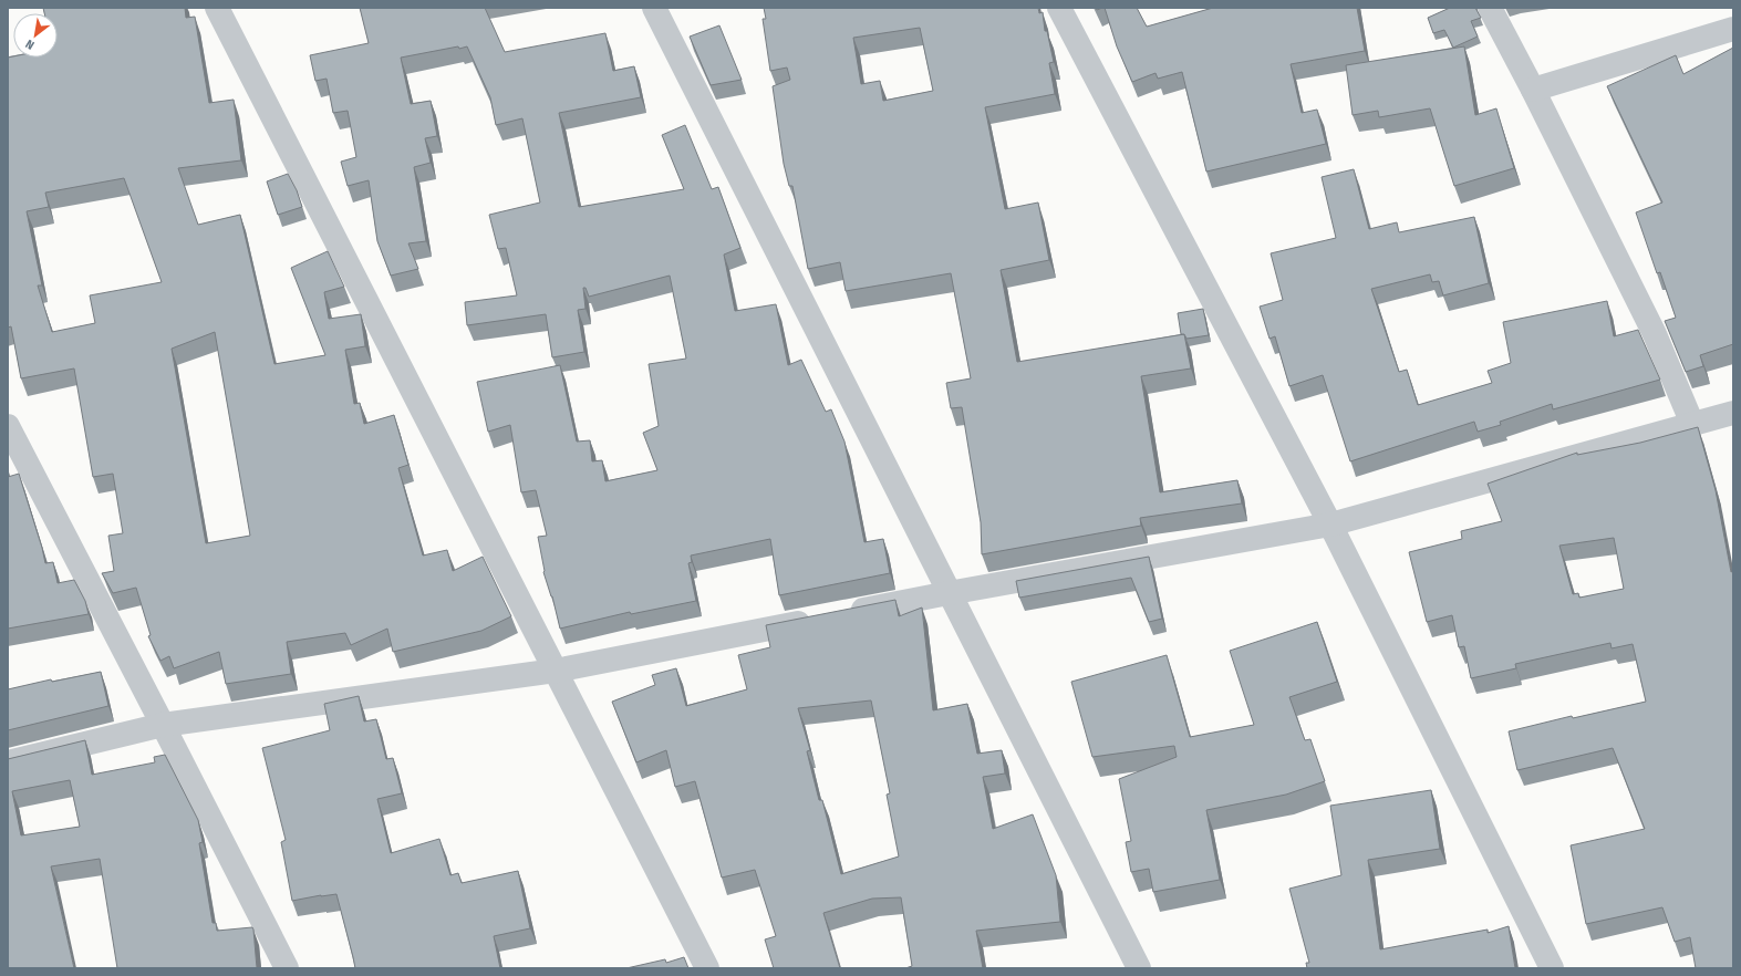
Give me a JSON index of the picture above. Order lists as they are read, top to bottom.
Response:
{
  "north": "bottom left"
}
